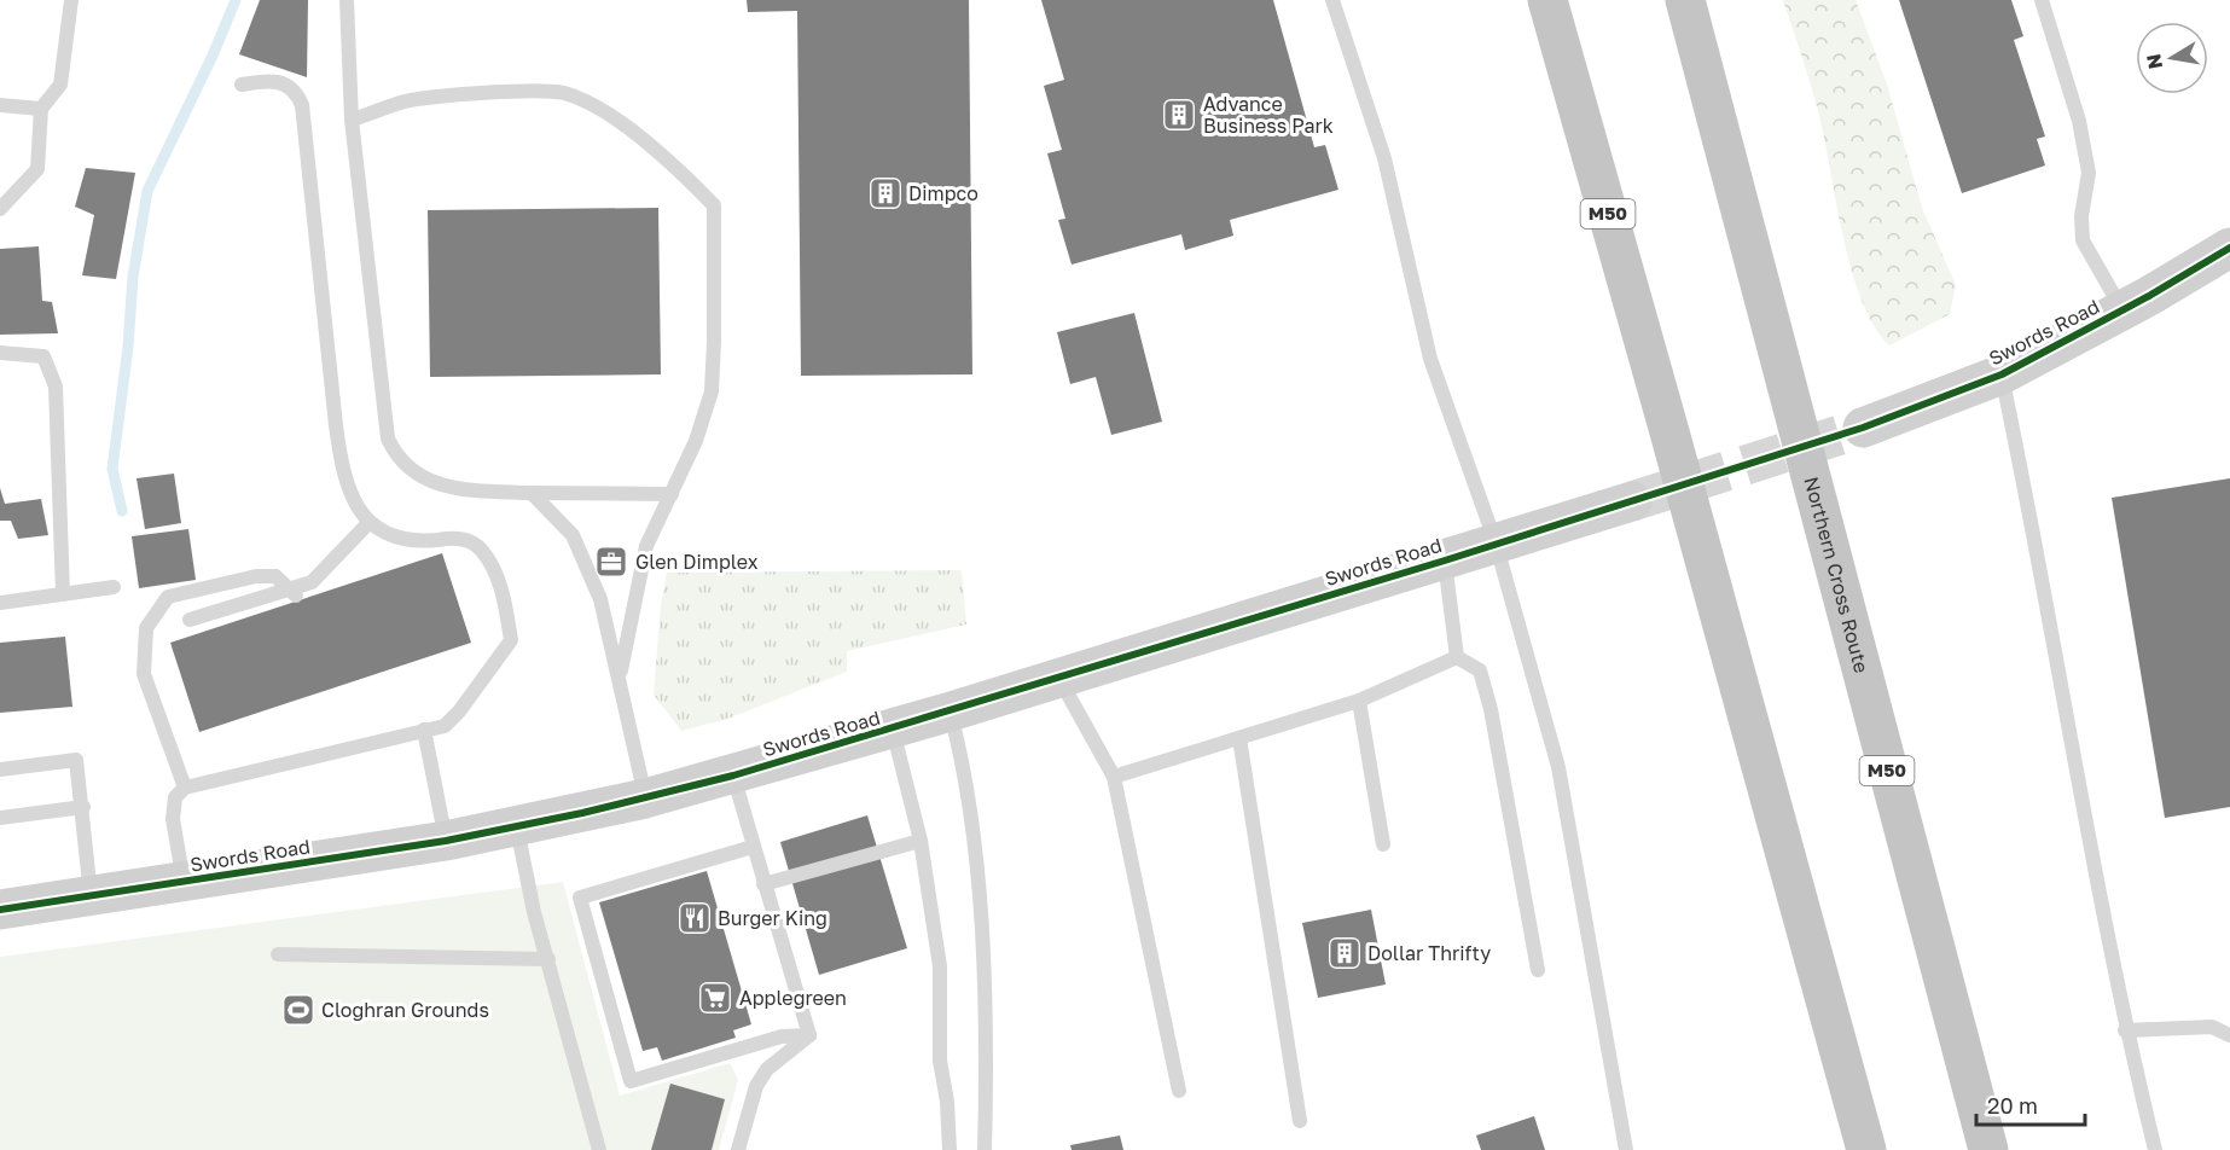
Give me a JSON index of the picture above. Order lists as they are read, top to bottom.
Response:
{
  "streets": {
    "highway": ["M50", "Northern Cross Route"],
    "main road": ["Swords Road"]
  },
  "places": {
    "building": ["Advance Business Park", "Dimpco", "Dollar Thrifty"],
    "office": ["Glen Dimplex"],
    "restaurant": ["Burger King"],
    "supermarket": ["Applegreen"],
    "sports": ["Cloghran Grounds"]
  },
  "scale_bar": "20 m",
  "north": "left"
}
